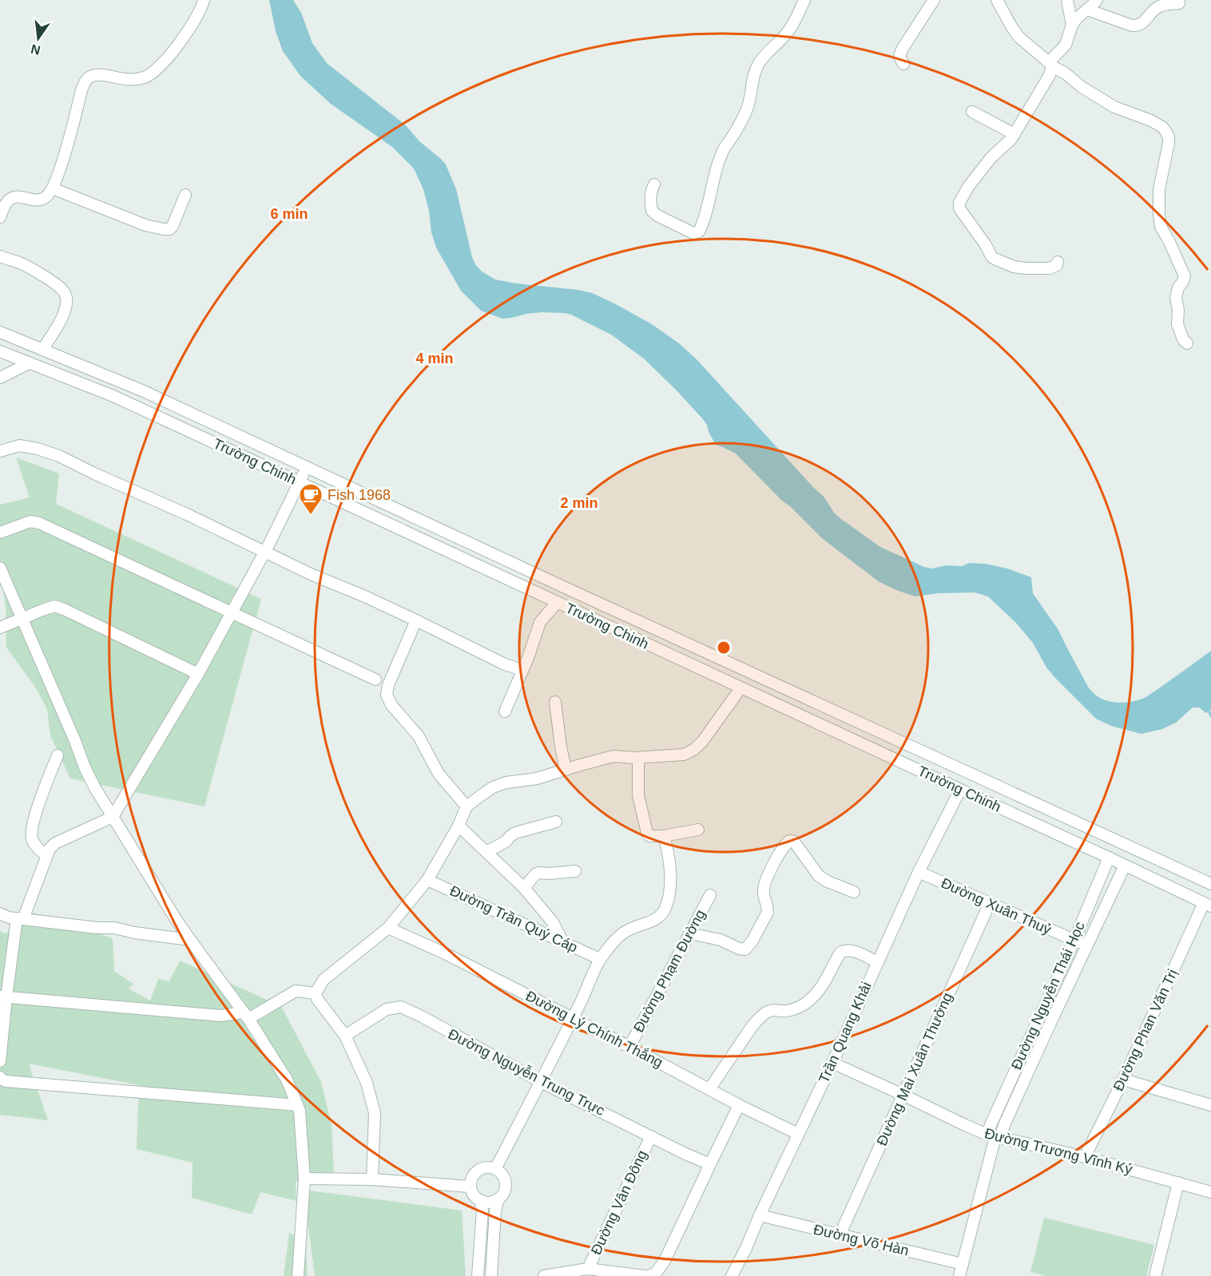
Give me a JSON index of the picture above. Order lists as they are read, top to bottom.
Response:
{
  "streets": {
    "street": [
      "Trường Chinh",
      "Đường Xuân Thuỷ",
      "Đường Trần Quý Cáp",
      "Đường Phạm Đường",
      "Đường Nguyễn Thái Học",
      "Đường Lý Chính Thắng",
      "Đường Phan Văn Trị",
      "Trần Quang Khải",
      "Đường Mai Xuân Thưởng",
      "Đường Nguyễn Trung Trực",
      "Đường Trương Vĩnh Ký",
      "Đường Vân Đông",
      "Đường Võ Hàn"
    ]
  },
  "crossings": [
    ["Trường Chinh", "Đường Nguyễn Thái Học"],
    ["Trường Chinh", "Đường Phan Văn Trị"],
    ["Trường Chinh", "Trần Quang Khải"],
    ["Đường Xuân Thuỷ", "Đường Nguyễn Thái Học"],
    ["Đường Xuân Thuỷ", "Trần Quang Khải"],
    ["Đường Xuân Thuỷ", "Đường Mai Xuân Thưởng"],
    ["Đường Phạm Đường", "Đường Lý Chính Thắng"],
    ["Đường Nguyễn Thái Học", "Đường Trương Vĩnh Ký"],
    ["Đường Nguyễn Thái Học", "Đường Võ Hàn"],
    ["Đường Lý Chính Thắng", "Trần Quang Khải"],
    ["Đường Phan Văn Trị", "Đường Trương Vĩnh Ký"],
    ["Trần Quang Khải", "Đường Trương Vĩnh Ký"],
    ["Trần Quang Khải", "Đường Võ Hàn"],
    ["Đường Mai Xuân Thưởng", "Đường Trương Vĩnh Ký"],
    ["Đường Mai Xuân Thưởng", "Đường Võ Hàn"],
    ["Đường Nguyễn Trung Trực", "Đường Vân Đông"]
  ],
  "places": {
    "cafe": ["Fish 1968"]
  },
  "north": "bottom",
  "rings": ["6 min", "4 min", "2 min"]
}
